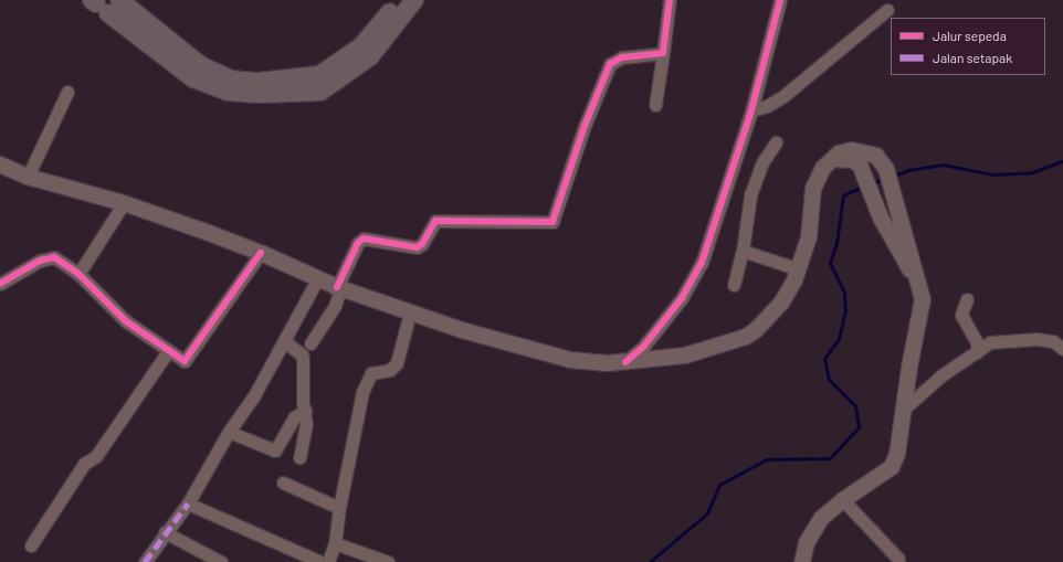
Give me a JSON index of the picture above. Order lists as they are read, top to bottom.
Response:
{
  "legend": ["Jalur sepeda", "Jalan setapak"]
}
